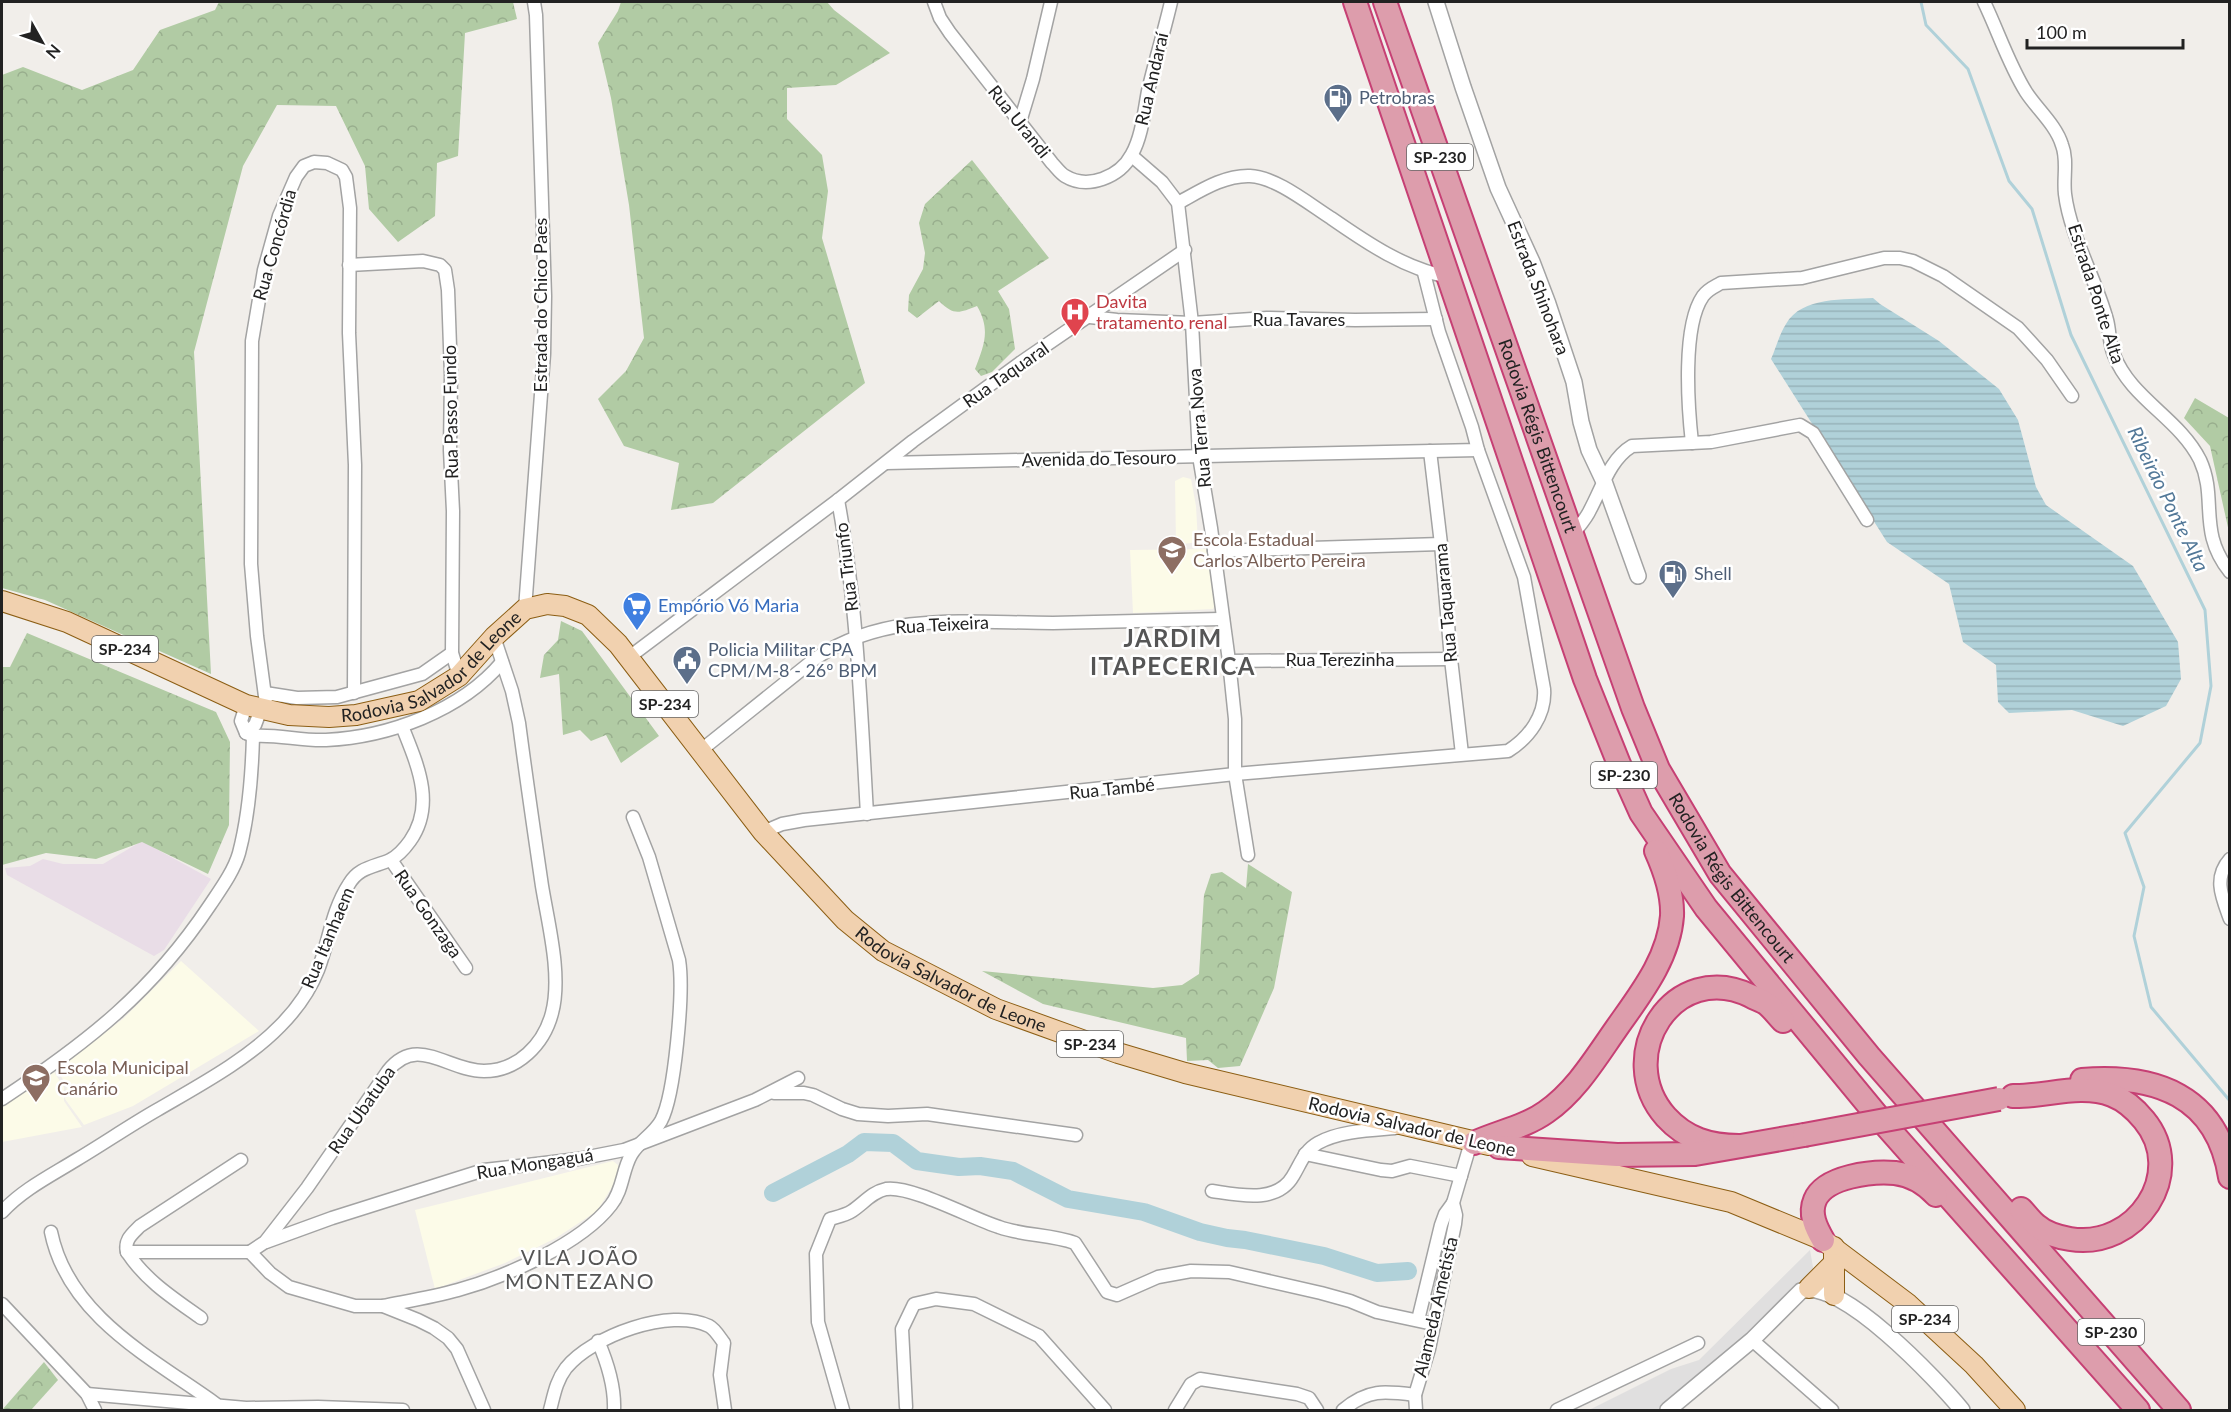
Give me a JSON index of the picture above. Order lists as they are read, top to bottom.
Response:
{
  "streets": {
    "highway": ["SP-230", "Rodovia Régis Bittencourt"],
    "main road": ["SP-234", "Rodovia Salvador de Leone"],
    "street": [
      "Rua Andaraí",
      "Rua Urandi",
      "Rua Concórdia",
      "Estrada Shinohara",
      "Estrada Ponte Alta",
      "Estrada do Chico Paes",
      "Rua Tavares",
      "Rua Taquaral",
      "Rua Passo Fundo",
      "Rua Terra Nova",
      "Avenida do Tesouro",
      "Rua Triunfo",
      "Rua Taquarama",
      "Rua Teixeira",
      "Rua Terezinha",
      "Rua També",
      "Rua Gonzaga",
      "Rua Itanhaem",
      "Rua Ubatuba",
      "Rua Mongaguá",
      "Alameda Ametista"
    ]
  },
  "crossings": [
    ["Rua Andaraí", "Rua Urandi"],
    ["Rua Concórdia", "Rua Passo Fundo"],
    ["Rua Concórdia", "Rodovia Salvador de Leone"],
    ["Estrada do Chico Paes", "Rodovia Salvador de Leone"],
    ["Rua Tavares", "Rua Taquaral"],
    ["Rua Tavares", "Rua Terra Nova"],
    ["Rua Tavares", "Rua També"],
    ["Rua Taquaral", "Rua Terra Nova"],
    ["Rua Taquaral", "Avenida do Tesouro"],
    ["Rua Taquaral", "Rua Triunfo"],
    ["Rua Taquaral", "Rodovia Salvador de Leone"],
    ["Rua Passo Fundo", "Rodovia Salvador de Leone"],
    ["Rua Terra Nova", "Avenida do Tesouro"],
    ["Rua Terra Nova", "Rua Teixeira"],
    ["Rua Terra Nova", "Rua Terezinha"],
    ["Rua Terra Nova", "Rua També"],
    ["Avenida do Tesouro", "Rua Taquarama"],
    ["Avenida do Tesouro", "Rua També"],
    ["Rua Triunfo", "Rua Teixeira"],
    ["Rua Triunfo", "Rua També"],
    ["Rua Taquarama", "Rua Terezinha"],
    ["Rua Taquarama", "Rua També"],
    ["Rua Teixeira", "Rodovia Salvador de Leone"],
    ["Rodovia Salvador de Leone", "Rua També"],
    ["Rodovia Salvador de Leone", "Rua Ubatuba"],
    ["Rodovia Salvador de Leone", "Alameda Ametista"],
    ["Rua Gonzaga", "Rua Itanhaem"],
    ["Rua Ubatuba", "Rua Mongaguá"]
  ],
  "districts": ["JARDIM ITAPECERICA", "VILA JOÃO MONTEZANO"],
  "water": ["Ribeirão Ponte Alta"],
  "places": {
    "fuel station": ["Petrobras", "Shell"],
    "hospital": ["Davita tratamento renal"],
    "school or university": ["Escola Estadual Carlos Alberto Pereira", "Escola Municipal Canário"],
    "supermarket": ["Empório Vó Maria"],
    "public building": ["Policia Militar CPA CPM/M-8 - 26º BPM"]
  },
  "scale_bar": "100 m",
  "north": "bottom right"
}
